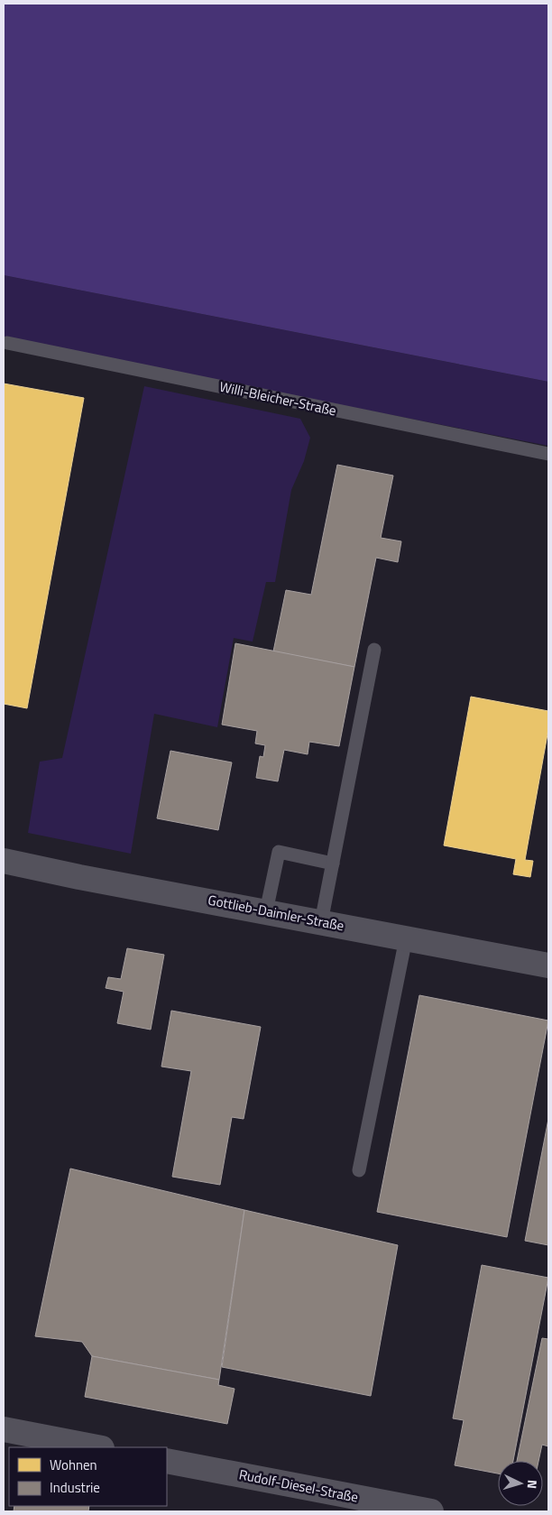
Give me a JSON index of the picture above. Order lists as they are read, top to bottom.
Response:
{
  "streets": {
    "street": ["Gottlieb-Daimler-Straße", "Rudolf-Diesel-Straße"],
    "lane": ["Willi-Bleicher-Straße"]
  },
  "legend": ["Wohnen", "Industrie"],
  "north": "right"
}
